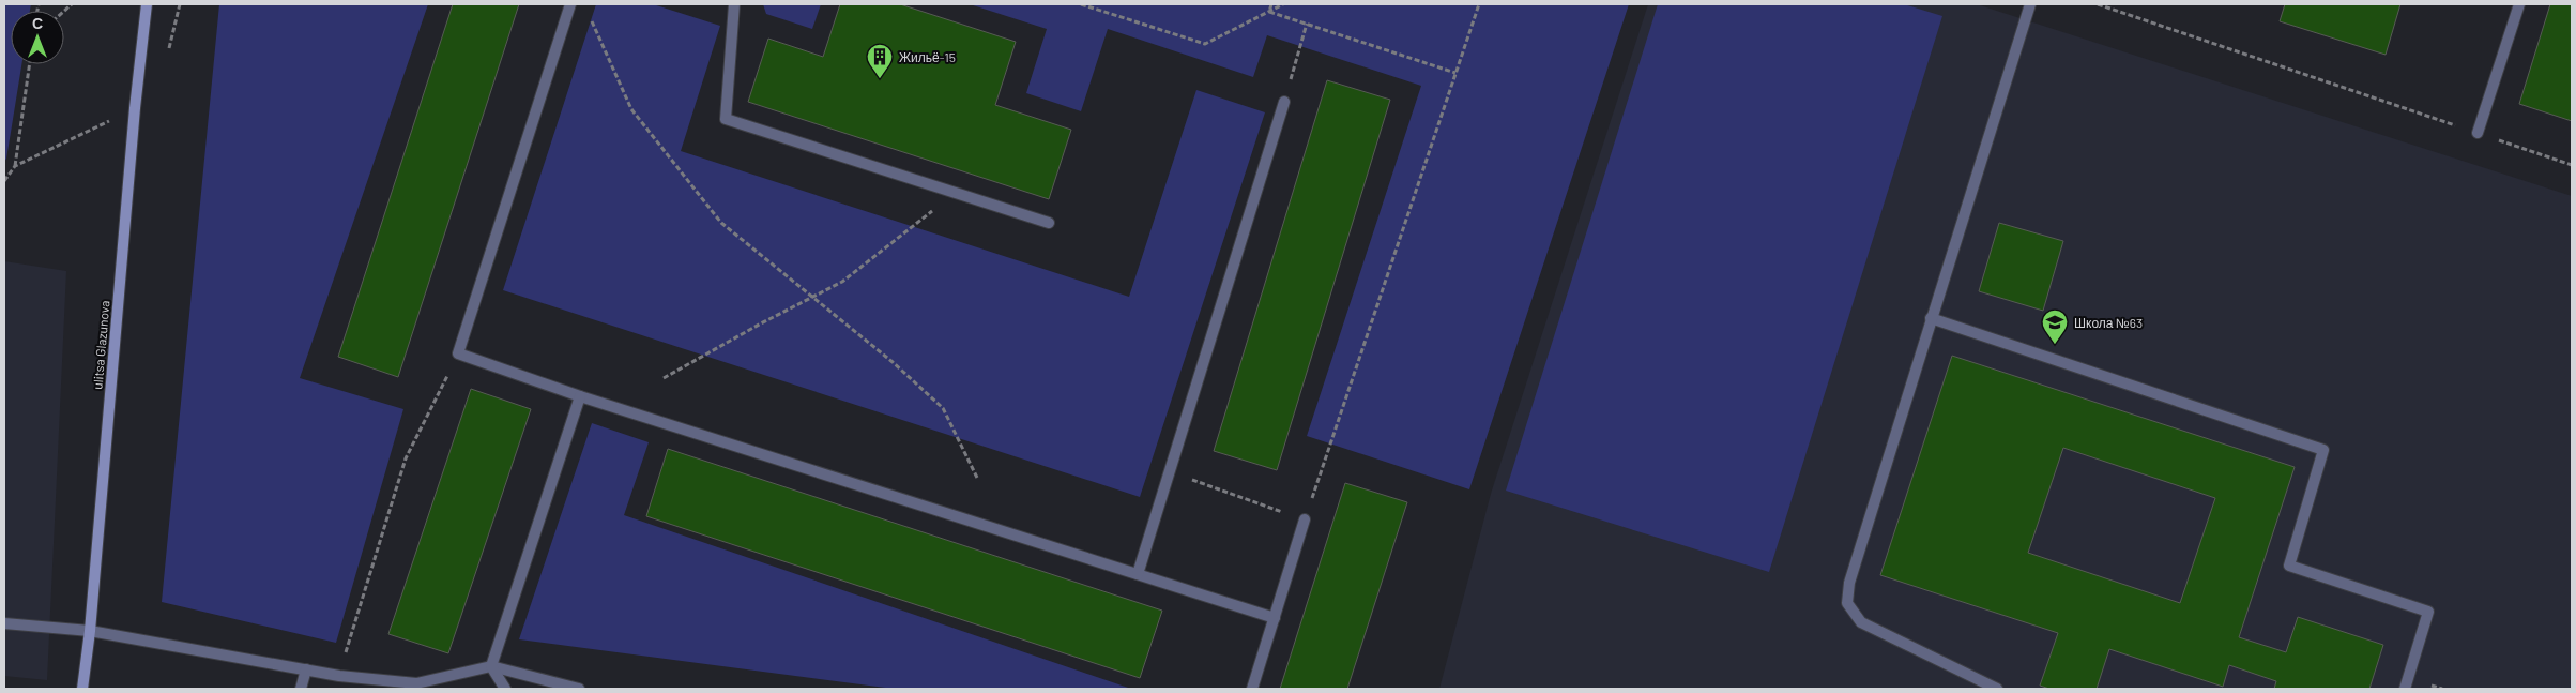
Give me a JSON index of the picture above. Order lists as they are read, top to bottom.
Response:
{
  "streets": {
    "street": ["ulitsa Glazunova"]
  },
  "places": {
    "building": ["Жильё-15"],
    "school or university": ["Школа №63"]
  },
  "north": "top"
}
